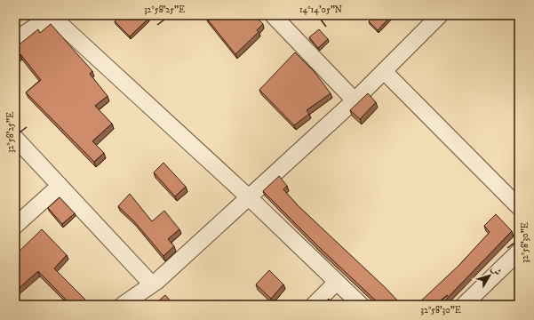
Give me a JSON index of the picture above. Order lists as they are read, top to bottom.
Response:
{
  "north": "top right",
  "coordinates": ["32°58'25\"E", "14°14'05\"N", "32°58'30\"E"]
}
